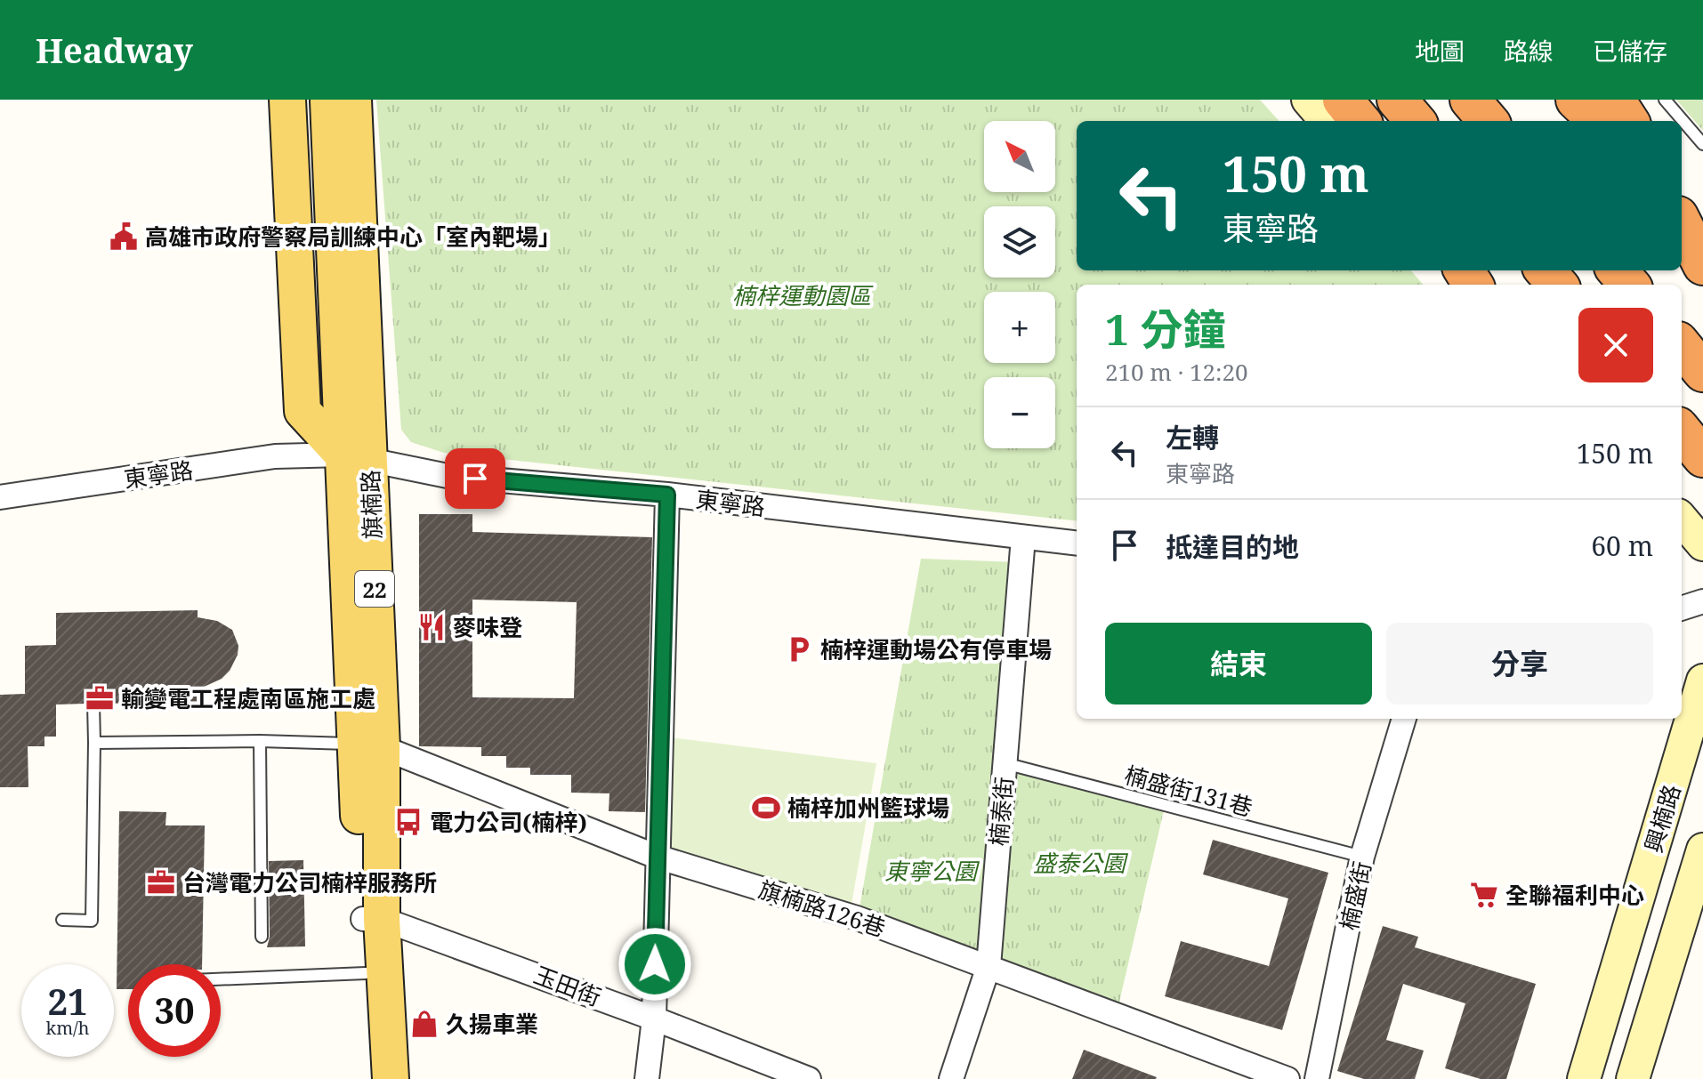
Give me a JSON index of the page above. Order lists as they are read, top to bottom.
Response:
{
  "streets": {
    "main road": ["旗楠路", "22"],
    "street": [
      "東寧路",
      "楠泰街",
      "興楠路",
      "楠盛街",
      "旗楠路126巷",
      "玉田街"
    ],
    "lane": ["楠盛街131巷"]
  },
  "crossings": [
    ["東寧路", "旗楠路"],
    ["東寧路", "楠泰街"],
    ["旗楠路", "旗楠路126巷"],
    ["旗楠路", "玉田街"],
    ["楠盛街131巷", "楠泰街"],
    ["楠盛街131巷", "楠盛街"],
    ["楠泰街", "旗楠路126巷"]
  ],
  "parks": ["楠梓運動園區", "盛泰公園", "東寧公園"],
  "places": {
    "public building": ["高雄市政府警察局訓練中心「室內靶場」"],
    "restaurant": ["麥味登"],
    "parking": ["楠梓運動場公有停車場"],
    "office": ["輸變電工程處南區施工處", "台灣電力公司楠梓服務所"],
    "sports": ["楠梓加州籃球場"],
    "bus stop": ["電力公司(楠梓)"],
    "supermarket": ["全聯福利中心"],
    "shop": ["久揚車業"]
  },
  "north": "top left",
  "page": {
    "header": "Headway",
    "nav": ["地圖", "路線", "已儲存"],
    "map_buttons": ["+", "−"],
    "turn": ["150 m", "東寧路"],
    "heading": ["1 分鐘", "210 m · 12:20"],
    "list": [
      {
        "name": "左轉",
        "note": "東寧路",
        "value": "150 m"
      },
      {
        "name": "抵達目的地",
        "value": "60 m"
      }
    ],
    "buttons": ["結束", "分享"],
    "speed": "21 km/h",
    "limit": "30"
  }
}
